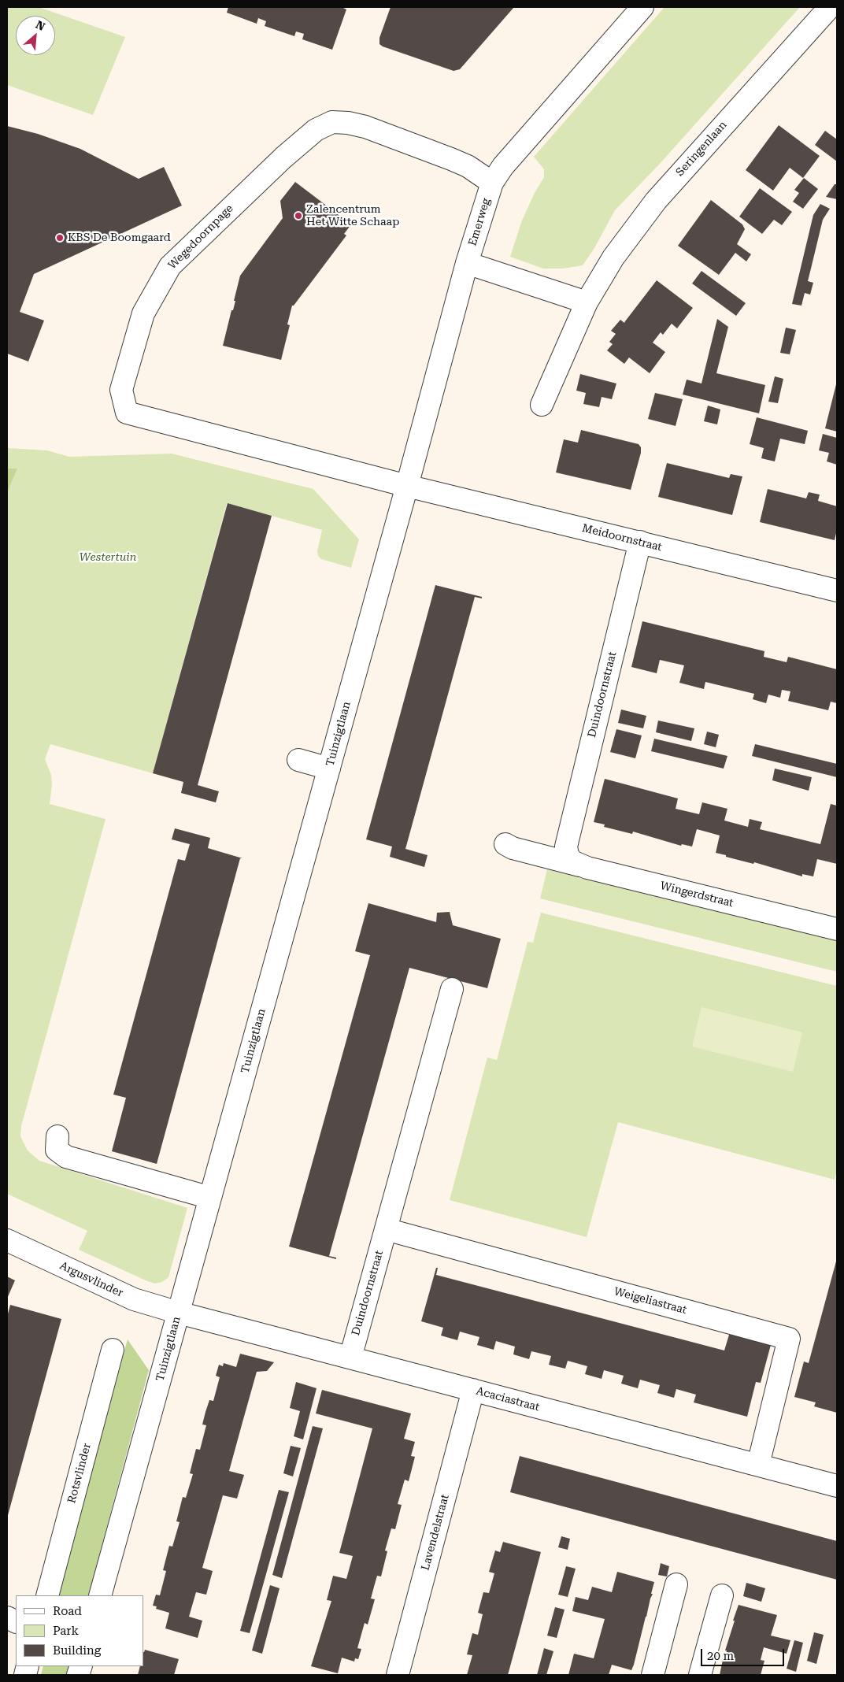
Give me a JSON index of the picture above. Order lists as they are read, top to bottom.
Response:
{
  "streets": {
    "street": [
      "Seringenlaan",
      "Emerweg",
      "Wegedoornpage",
      "Meidoornstraat",
      "Duindoornstraat",
      "Tuinzigtlaan",
      "Wingerdstraat",
      "Argusvlinder",
      "Weigeliastraat",
      "Acaciastraat",
      "Rotsvlinder",
      "Lavendelstraat"
    ]
  },
  "crossings": [
    ["Emerweg", "Wegedoornpage"],
    ["Emerweg", "Meidoornstraat"],
    ["Emerweg", "Tuinzigtlaan"],
    ["Wegedoornpage", "Meidoornstraat"],
    ["Wegedoornpage", "Tuinzigtlaan"],
    ["Meidoornstraat", "Duindoornstraat"],
    ["Meidoornstraat", "Tuinzigtlaan"],
    ["Duindoornstraat", "Wingerdstraat"],
    ["Duindoornstraat", "Weigeliastraat"],
    ["Duindoornstraat", "Acaciastraat"],
    ["Tuinzigtlaan", "Argusvlinder"],
    ["Tuinzigtlaan", "Acaciastraat"],
    ["Argusvlinder", "Acaciastraat"],
    ["Weigeliastraat", "Acaciastraat"],
    ["Acaciastraat", "Lavendelstraat"]
  ],
  "parks": ["Westertuin"],
  "places": ["Zalencentrum Het Witte Schaap", "KBS De Boomgaard"],
  "legend": ["Road", "Park", "Building"],
  "scale_bar": "20 m",
  "north": "top right"
}
